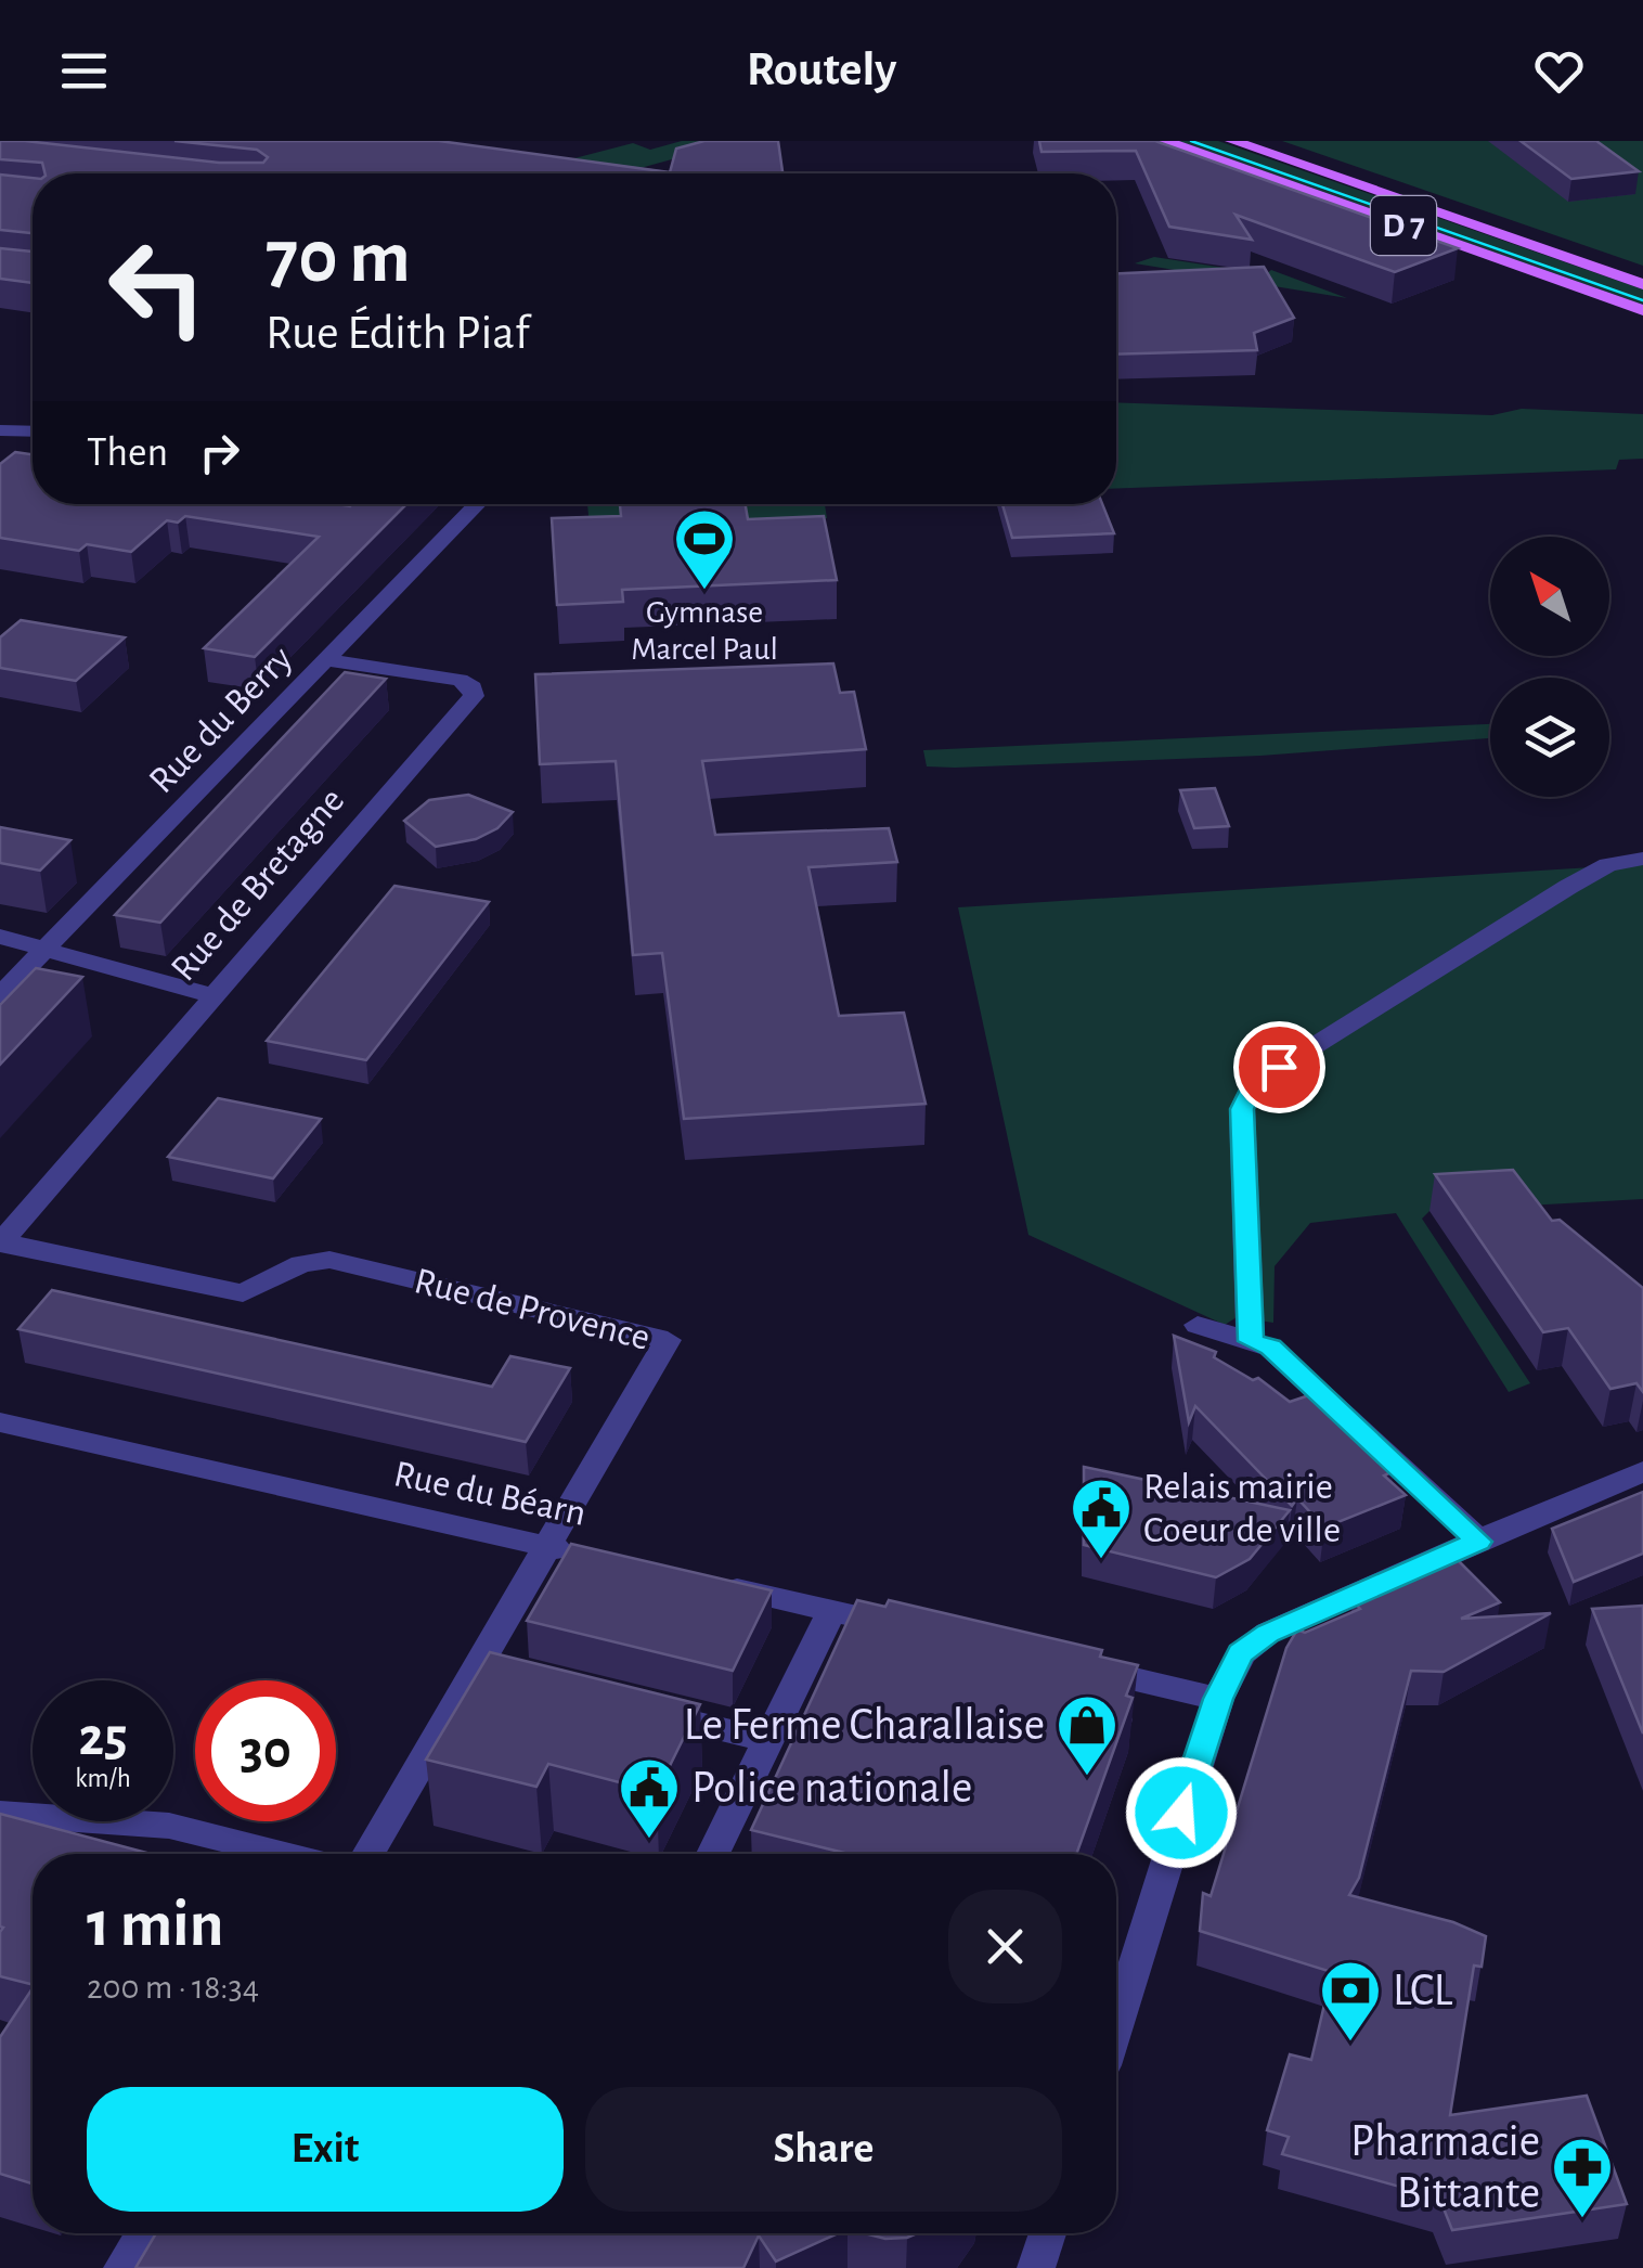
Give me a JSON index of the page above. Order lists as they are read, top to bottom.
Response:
{
  "streets": {
    "main road": ["D 7"],
    "street": [
      "Rue du Berry",
      "Rue de Bretagne",
      "Rue de Provence",
      "Rue du Béarn"
    ]
  },
  "crossings": [
    ["Rue du Berry", "Rue de Bretagne"],
    ["Rue de Bretagne", "Rue de Provence"],
    ["Rue de Provence", "Rue du Béarn"]
  ],
  "places": {
    "sports": ["Gymnase Marcel Paul"],
    "public building": ["Relais mairie Coeur de ville", "Police nationale"],
    "shop": ["Le Ferme Charallaise"],
    "bank": ["LCL"],
    "pharmacy": ["Pharmacie Bittante"]
  },
  "north": "top left",
  "page": {
    "header": "Routely",
    "turn": ["70 m", "Rue Édith Piaf"],
    "then": "Then",
    "speed": "25 km/h",
    "limit": "30",
    "heading": ["1 min", "200 m · 18:34"],
    "buttons": ["Exit", "Share"]
  }
}
